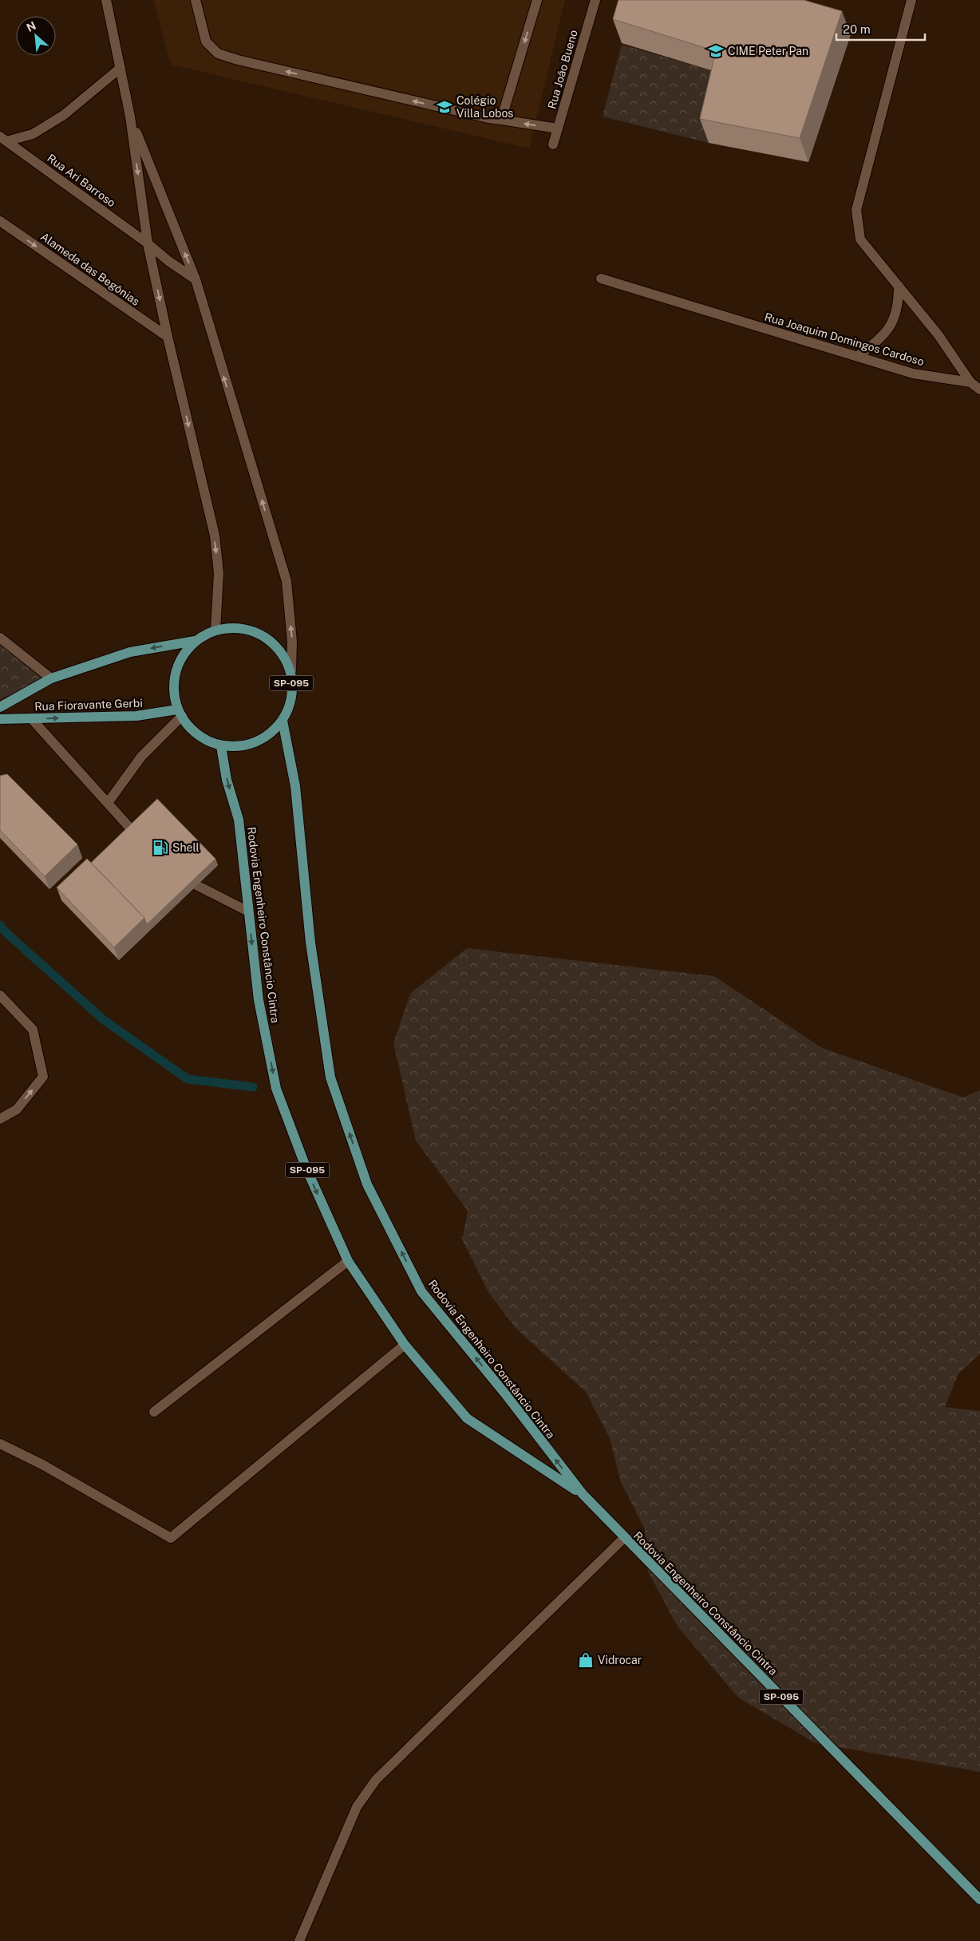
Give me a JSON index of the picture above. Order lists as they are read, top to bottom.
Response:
{
  "streets": {
    "main road": ["SP-095", "Rua Fioravante Gerbi", "Rodovia Engenheiro Constâncio Cintra"],
    "street": [
      "Rua João Bueno",
      "Rua Ari Barroso",
      "Alameda das Begônias",
      "Rua Joaquim Domingos Cardoso"
    ]
  },
  "crossings": [
    ["SP-095", "Rua Fioravante Gerbi"],
    ["SP-095", "Rodovia Engenheiro Constâncio Cintra"],
    ["Rua Fioravante Gerbi", "Rodovia Engenheiro Constâncio Cintra"]
  ],
  "one_way": ["Alameda das Begônias"],
  "places": {
    "school or university": ["CIME Peter Pan", "Colégio Villa Lobos"],
    "fuel station": ["Shell"],
    "shop": ["Vidrocar"]
  },
  "scale_bar": "20 m",
  "north": "top left"
}
